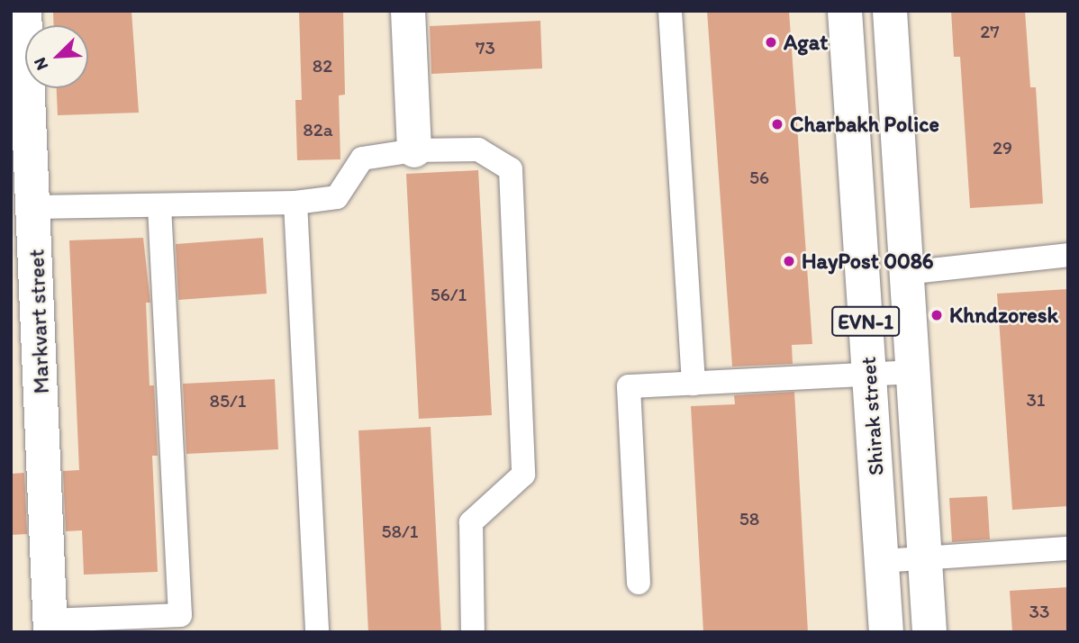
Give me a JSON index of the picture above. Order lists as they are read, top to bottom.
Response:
{
  "streets": {
    "main road": ["Markvart street", "EVN-1", "Shirak street"]
  },
  "places": [
    "Agat",
    "Charbakh Police",
    "HayPost 0086",
    "Khndzoresk"
  ],
  "house_numbers": [
    "27",
    "73",
    "82",
    "82a",
    "29",
    "56",
    "56/1",
    "31",
    "85/1",
    "58",
    "58/1",
    "33"
  ],
  "north": "bottom left"
}
